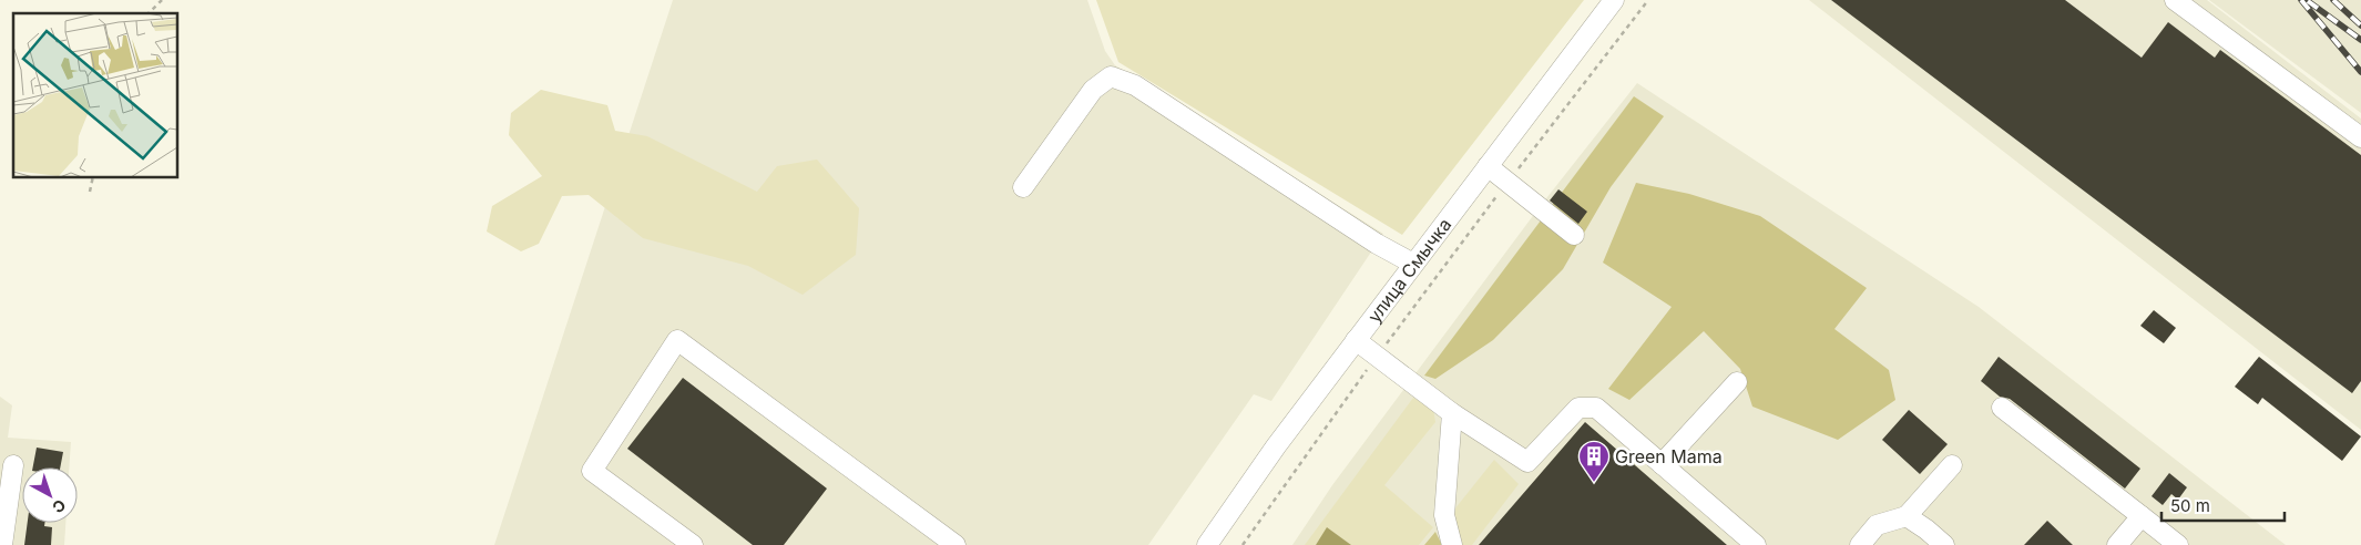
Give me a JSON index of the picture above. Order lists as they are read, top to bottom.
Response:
{
  "streets": {
    "street": ["улица Смычка"]
  },
  "places": {
    "building": ["Green Mama"]
  },
  "scale_bar": "50 m",
  "north": "bottom right"
}
